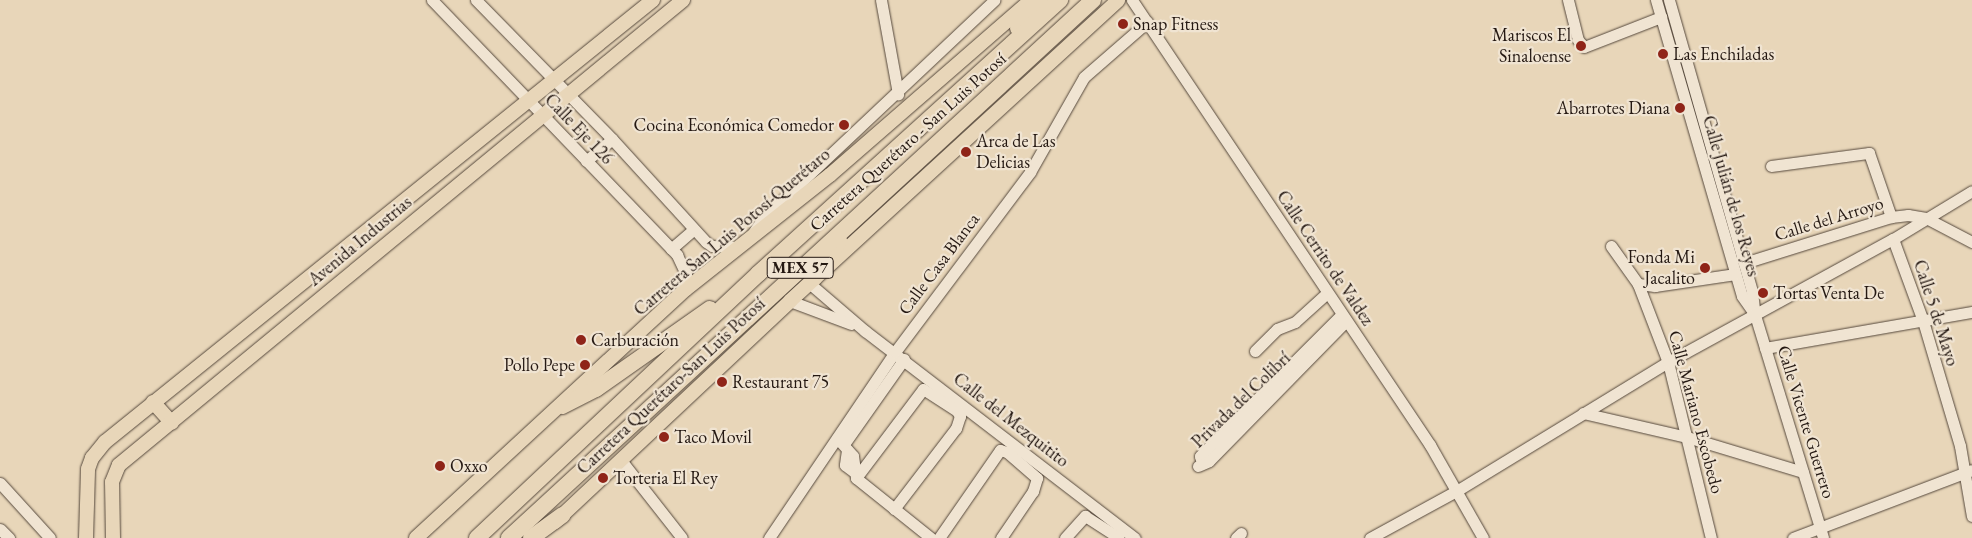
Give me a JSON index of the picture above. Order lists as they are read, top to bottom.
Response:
{
  "streets": {
    "highway": ["Carretera Querétaro - San Luis Potosí", "MEX 57"],
    "main road": ["Carretera San Luis Potosí-Querétaro", "Avenida Industrias", "Carretera Querétaro-San Luis Potosí"],
    "street": [
      "Calle Eje 126",
      "Calle Julián de los Reyes",
      "Calle del Arroyo",
      "Calle Cerrito de Valdez",
      "Calle Casa Blanca",
      "Calle 5 de Mayo",
      "Privada del Colibrí",
      "Calle Mariano Escobedo",
      "Calle del Mezquitito",
      "Calle Vicente Guerrero"
    ]
  },
  "crossings": [
    ["Calle Eje 126", "Carretera San Luis Potosí-Querétaro"],
    ["Calle Eje 126", "Avenida Industrias"],
    ["Calle Julián de los Reyes", "Calle del Arroyo"],
    ["Calle Julián de los Reyes", "Calle Vicente Guerrero"],
    ["Calle Cerrito de Valdez", "Calle Casa Blanca"],
    ["Calle Cerrito de Valdez", "Privada del Colibrí"],
    ["Calle Casa Blanca", "Calle del Mezquitito"],
    ["Carretera Querétaro-San Luis Potosí", "Calle del Mezquitito"]
  ],
  "places": [
    "Snap Fitness",
    "Mariscos El Sinaloense",
    "Las Enchiladas",
    "Abarrotes Diana",
    "Cocina Económica Comedor",
    "Arca de Las Delicias",
    "Fonda Mi Jacalito",
    "Tortas Venta De",
    "Carburación",
    "Pollo Pepe",
    "Restaurant 75",
    "Taco Movil",
    "Oxxo",
    "Torteria El Rey"
  ]
}
